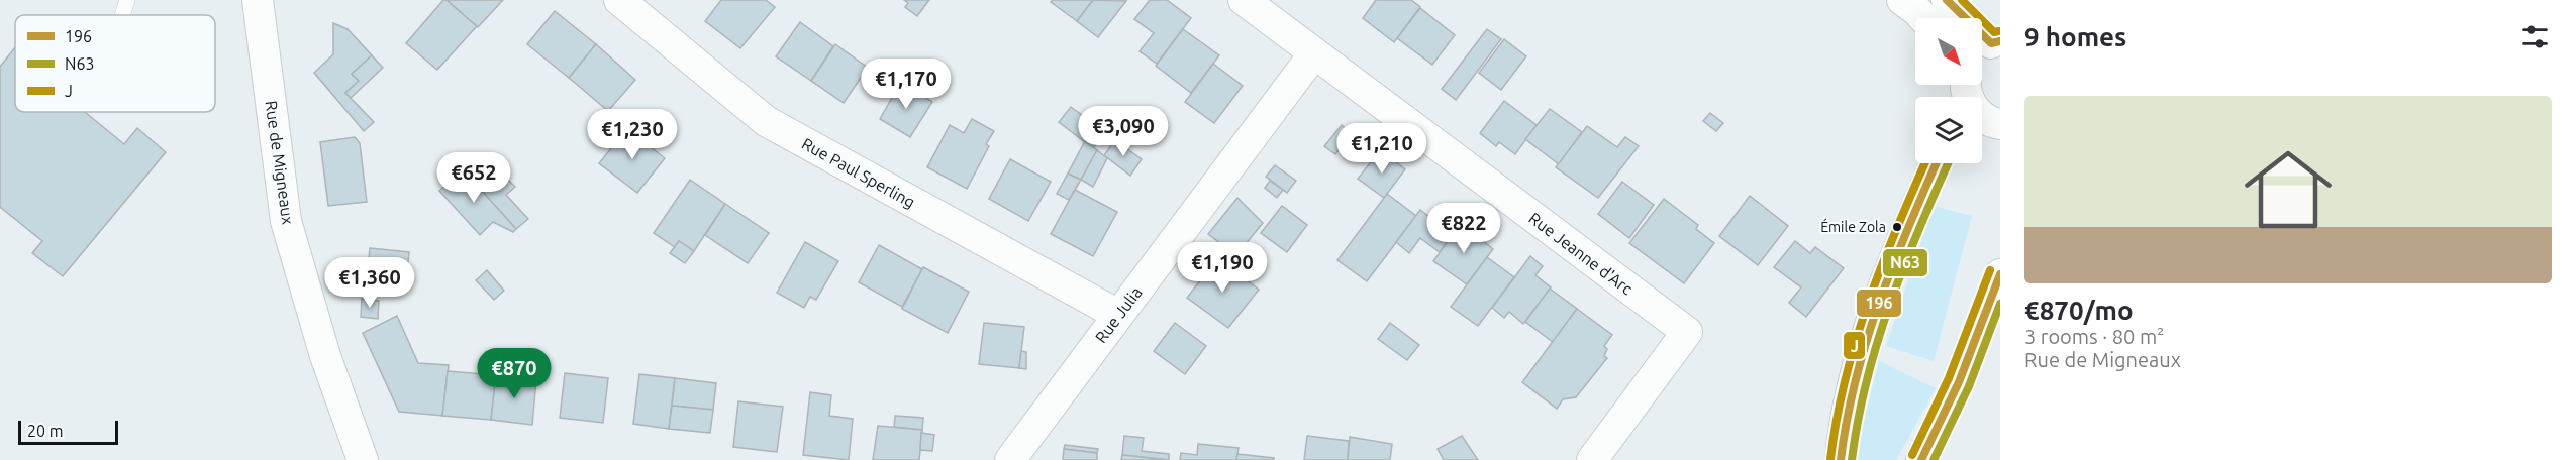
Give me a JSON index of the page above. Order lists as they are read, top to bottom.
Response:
{
  "streets": {
    "street": [
      "Rue de Migneaux",
      "Rue Paul Sperling",
      "Rue Jeanne d'Arc",
      "Rue Julia"
    ]
  },
  "crossings": [
    ["Rue Paul Sperling", "Rue Julia"],
    ["Rue Jeanne d'Arc", "Rue Julia"]
  ],
  "places": ["Émile Zola"],
  "lines": ["transit line 196", "transit line J", "transit line N63"],
  "legend": ["196", "N63", "J"],
  "scale_bar": "20 m",
  "north": "bottom right",
  "page": {
    "heading": "9 homes",
    "price": [
      "€1,170",
      "€3,090",
      "€1,230",
      "€1,210",
      "€652",
      "€822",
      "€1,190",
      "€1,360",
      "€870"
    ],
    "list": [
      {
        "name": "€870/mo",
        "note": "3 rooms · 80 m² · Rue de Migneaux"
      }
    ],
    "scale": "20 m"
  }
}
